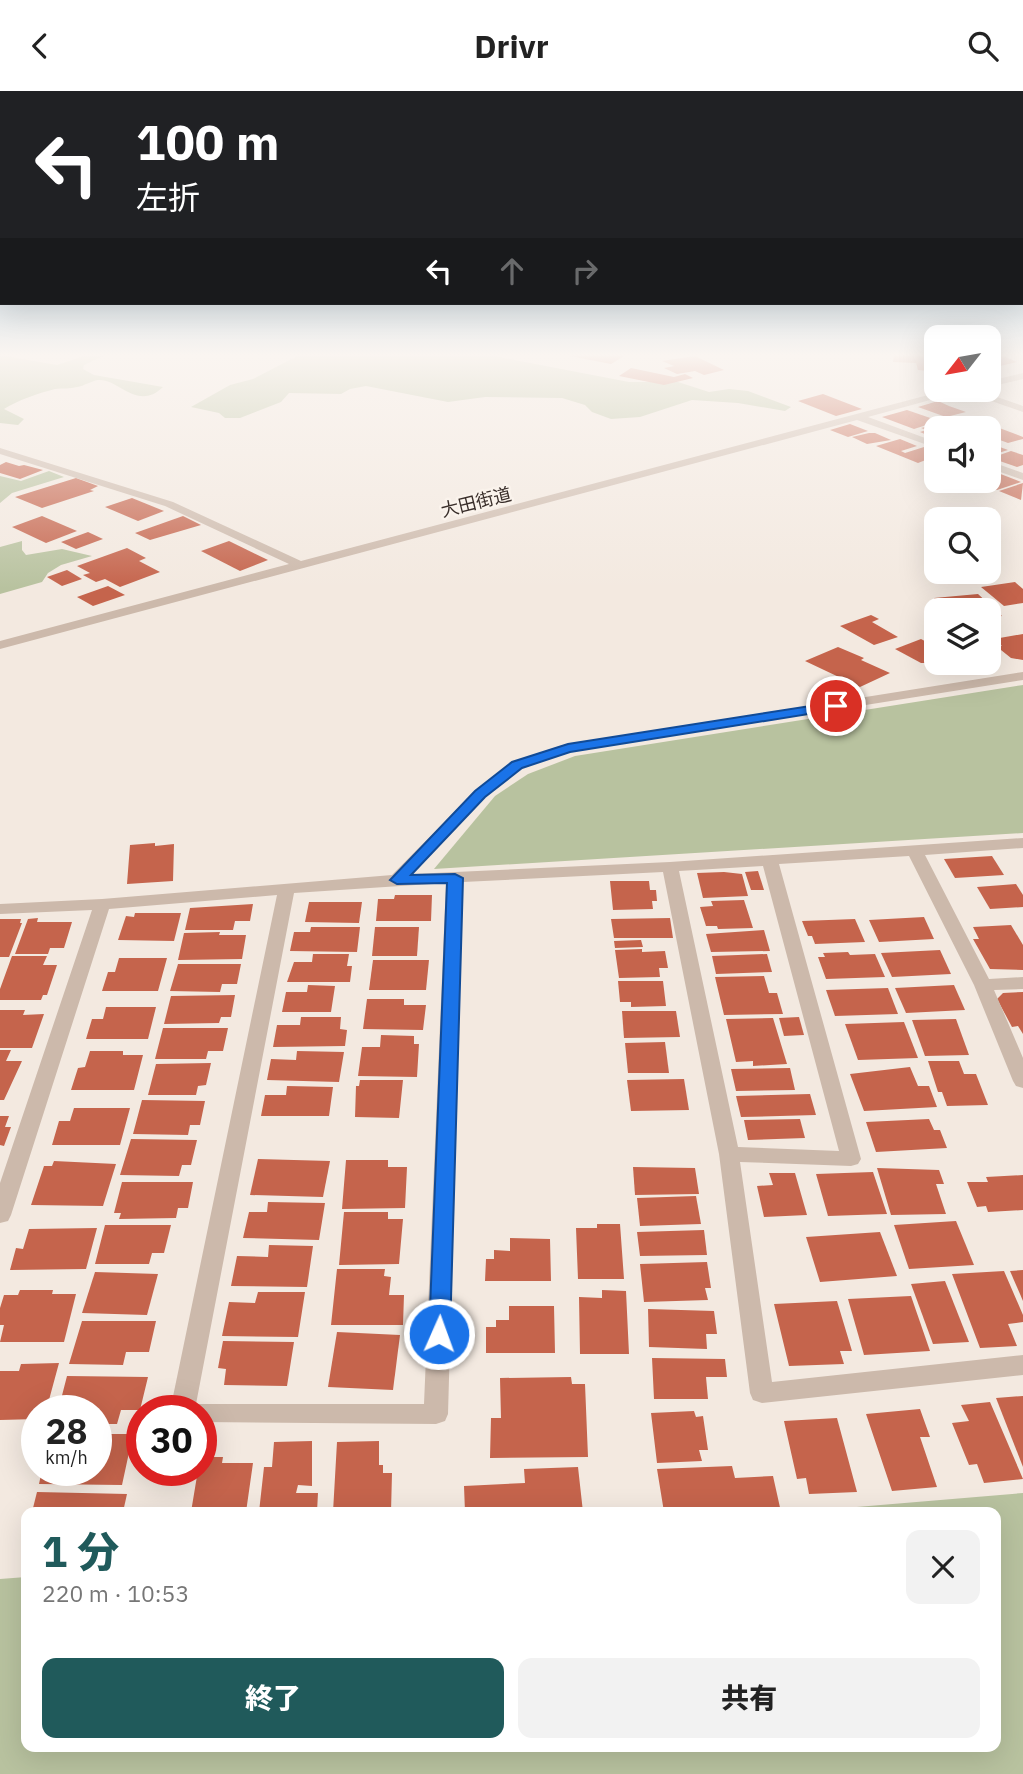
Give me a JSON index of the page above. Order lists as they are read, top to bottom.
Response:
{
  "streets": {
    "street": ["大田街道"]
  },
  "north": "bottom left",
  "page": {
    "header": "Drivr",
    "turn": ["100 m", "左折"],
    "speed": "28 km/h",
    "limit": "30",
    "heading": ["1 分", "220 m · 10:53"],
    "buttons": ["終了", "共有"]
  }
}
